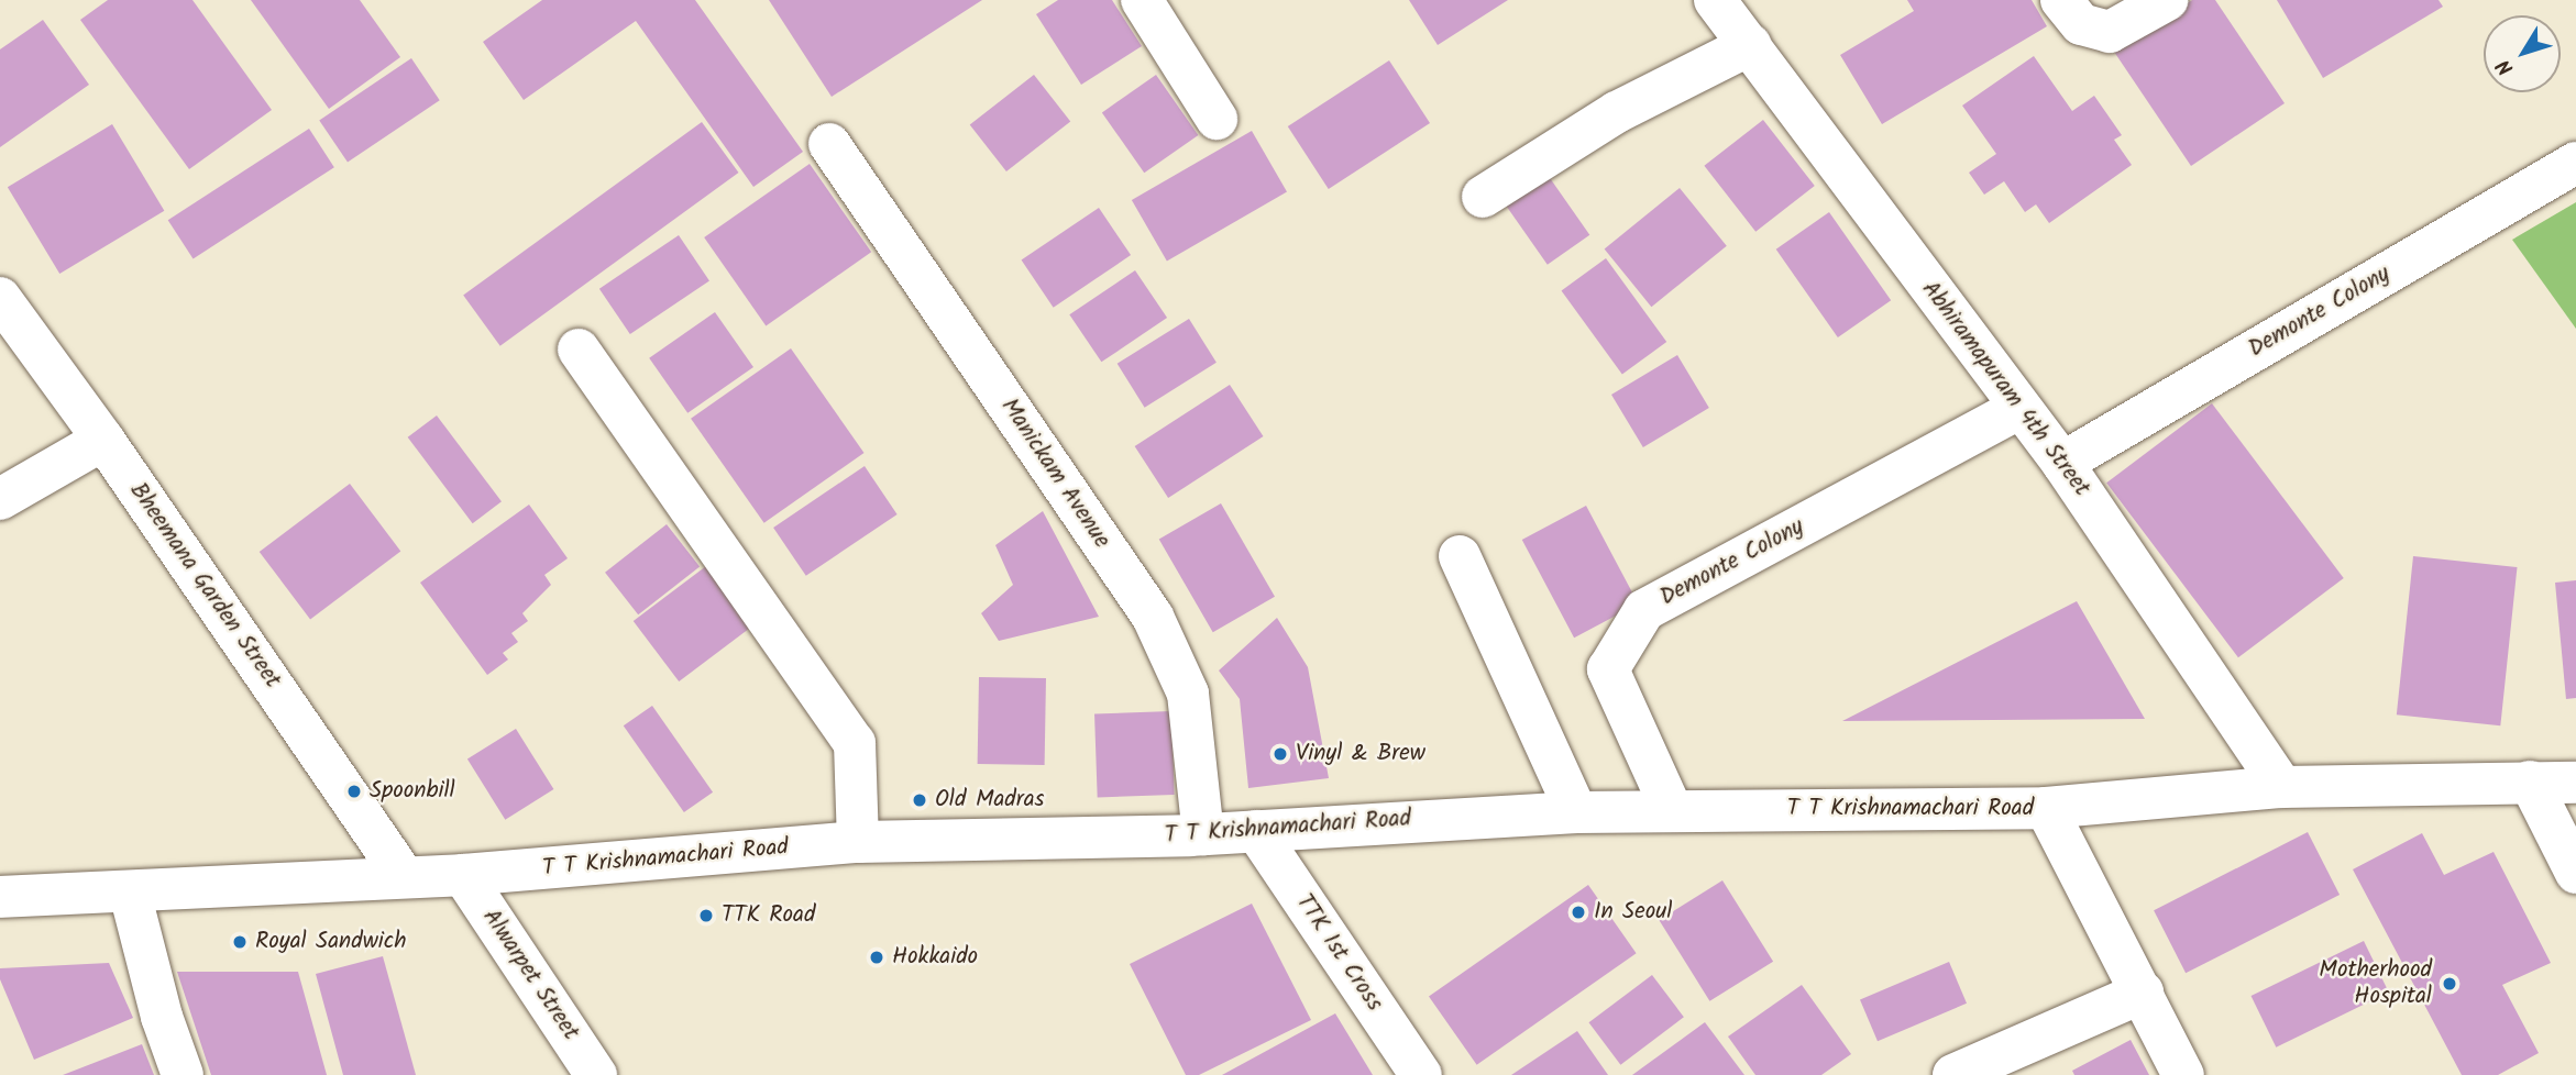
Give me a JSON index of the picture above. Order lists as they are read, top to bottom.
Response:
{
  "streets": {
    "street": [
      "Demonte Colony",
      "Abhiramapuram 4th Street",
      "Manickam Avenue",
      "Bheemana Garden Street",
      "T T Krishnamachari Road",
      "TTK 1st Cross",
      "Alwarpet Street"
    ]
  },
  "crossings": [
    ["Demonte Colony", "Abhiramapuram 4th Street"],
    ["Demonte Colony", "T T Krishnamachari Road"],
    ["Abhiramapuram 4th Street", "T T Krishnamachari Road"],
    ["Manickam Avenue", "T T Krishnamachari Road"],
    ["Bheemana Garden Street", "T T Krishnamachari Road"],
    ["T T Krishnamachari Road", "TTK 1st Cross"],
    ["T T Krishnamachari Road", "Alwarpet Street"]
  ],
  "places": [
    "Vinyl & Brew",
    "Spoonbill",
    "Old Madras",
    "In Seoul",
    "TTK Road",
    "Royal Sandwich",
    "Hokkaido",
    "Motherhood Hospital"
  ],
  "north": "bottom left"
}
